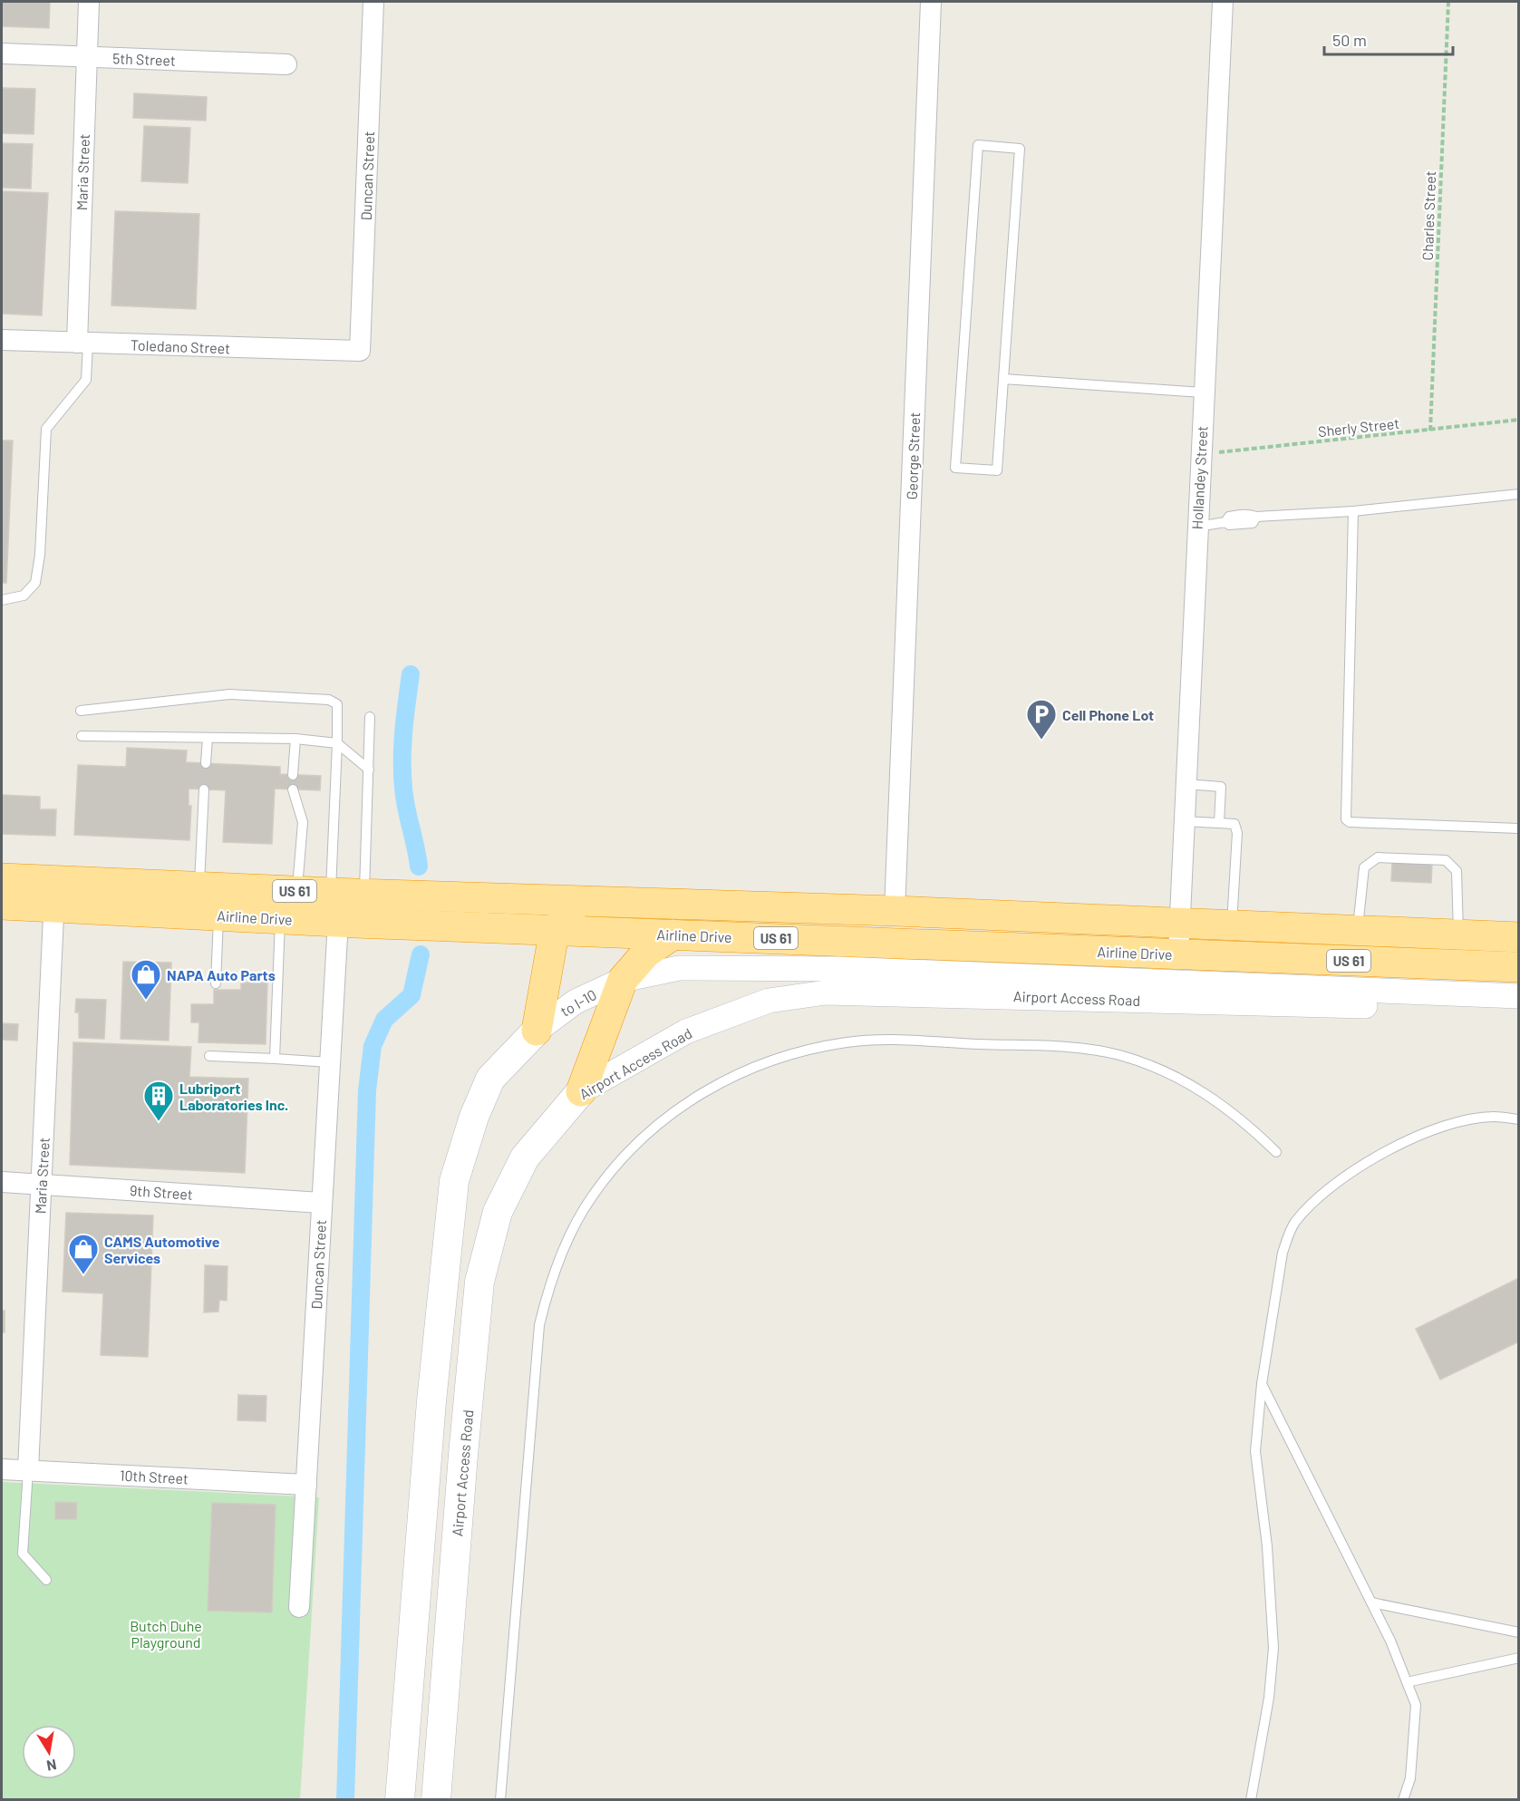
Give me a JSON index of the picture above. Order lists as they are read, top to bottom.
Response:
{
  "streets": {
    "highway": ["US 61", "Airline Drive"],
    "main road": ["Airport Access Road"],
    "street": [
      "5th Street",
      "Maria Street",
      "Duncan Street",
      "Toledano Street",
      "George Street",
      "Hollandey Street",
      "to I-10",
      "9th Street",
      "10th Street"
    ],
    "path": ["Charles Street", "Sherly Street"]
  },
  "crossings": [
    ["5th Street", "Maria Street"],
    ["Maria Street", "Toledano Street"],
    ["Maria Street", "Airline Drive"],
    ["Maria Street", "9th Street"],
    ["Maria Street", "10th Street"],
    ["Duncan Street", "Toledano Street"],
    ["Duncan Street", "Airline Drive"],
    ["Duncan Street", "9th Street"],
    ["Duncan Street", "10th Street"],
    ["Charles Street", "Sherly Street"],
    ["Sherly Street", "Hollandey Street"],
    ["George Street", "Airline Drive"],
    ["Hollandey Street", "Airline Drive"],
    ["Airport Access Road", "to I-10"]
  ],
  "parks": ["Butch Duhe Playground"],
  "places": {
    "parking": ["Cell Phone Lot"],
    "shop": ["NAPA Auto Parts", "CAMS Automotive Services"],
    "building": ["Lubriport Laboratories Inc."]
  },
  "scale_bar": "50 m",
  "north": "bottom"
}
